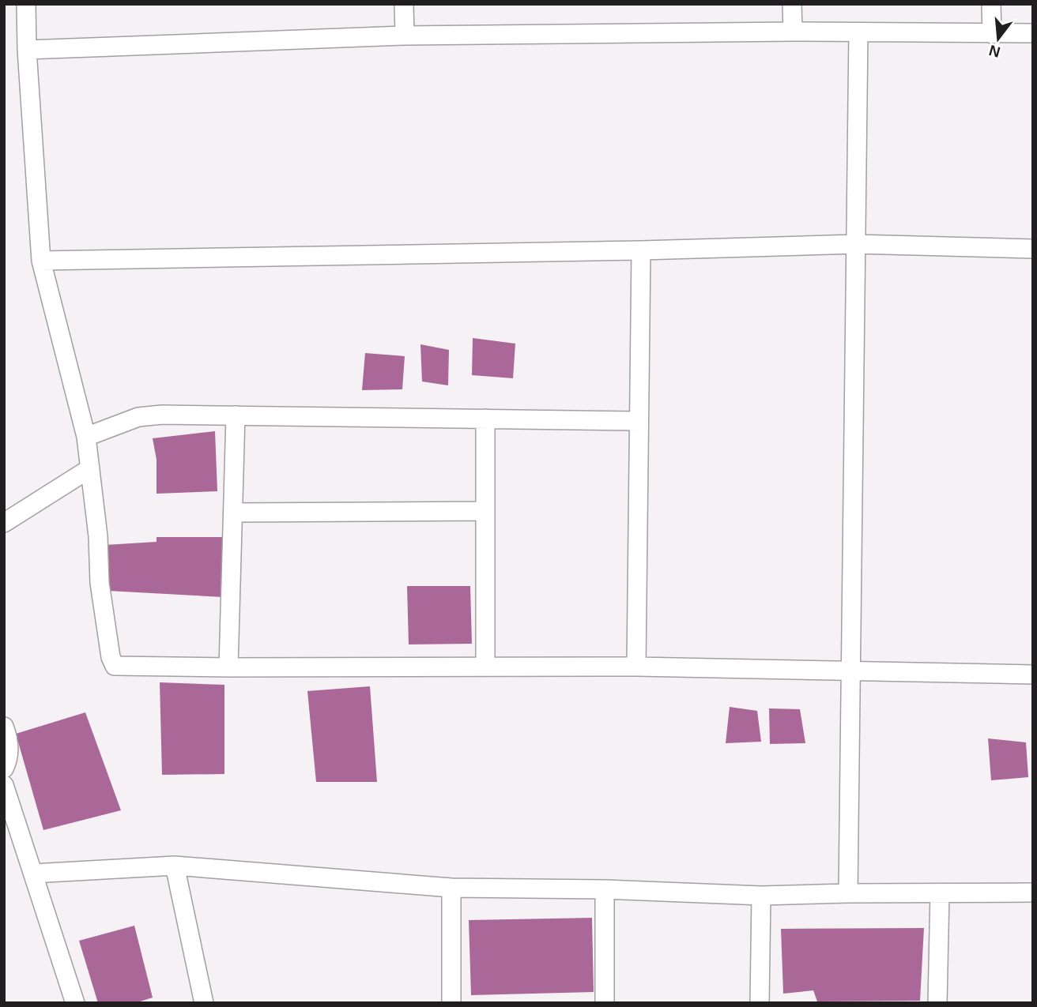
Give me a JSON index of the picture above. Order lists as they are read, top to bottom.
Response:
{
  "north": "bottom"
}
